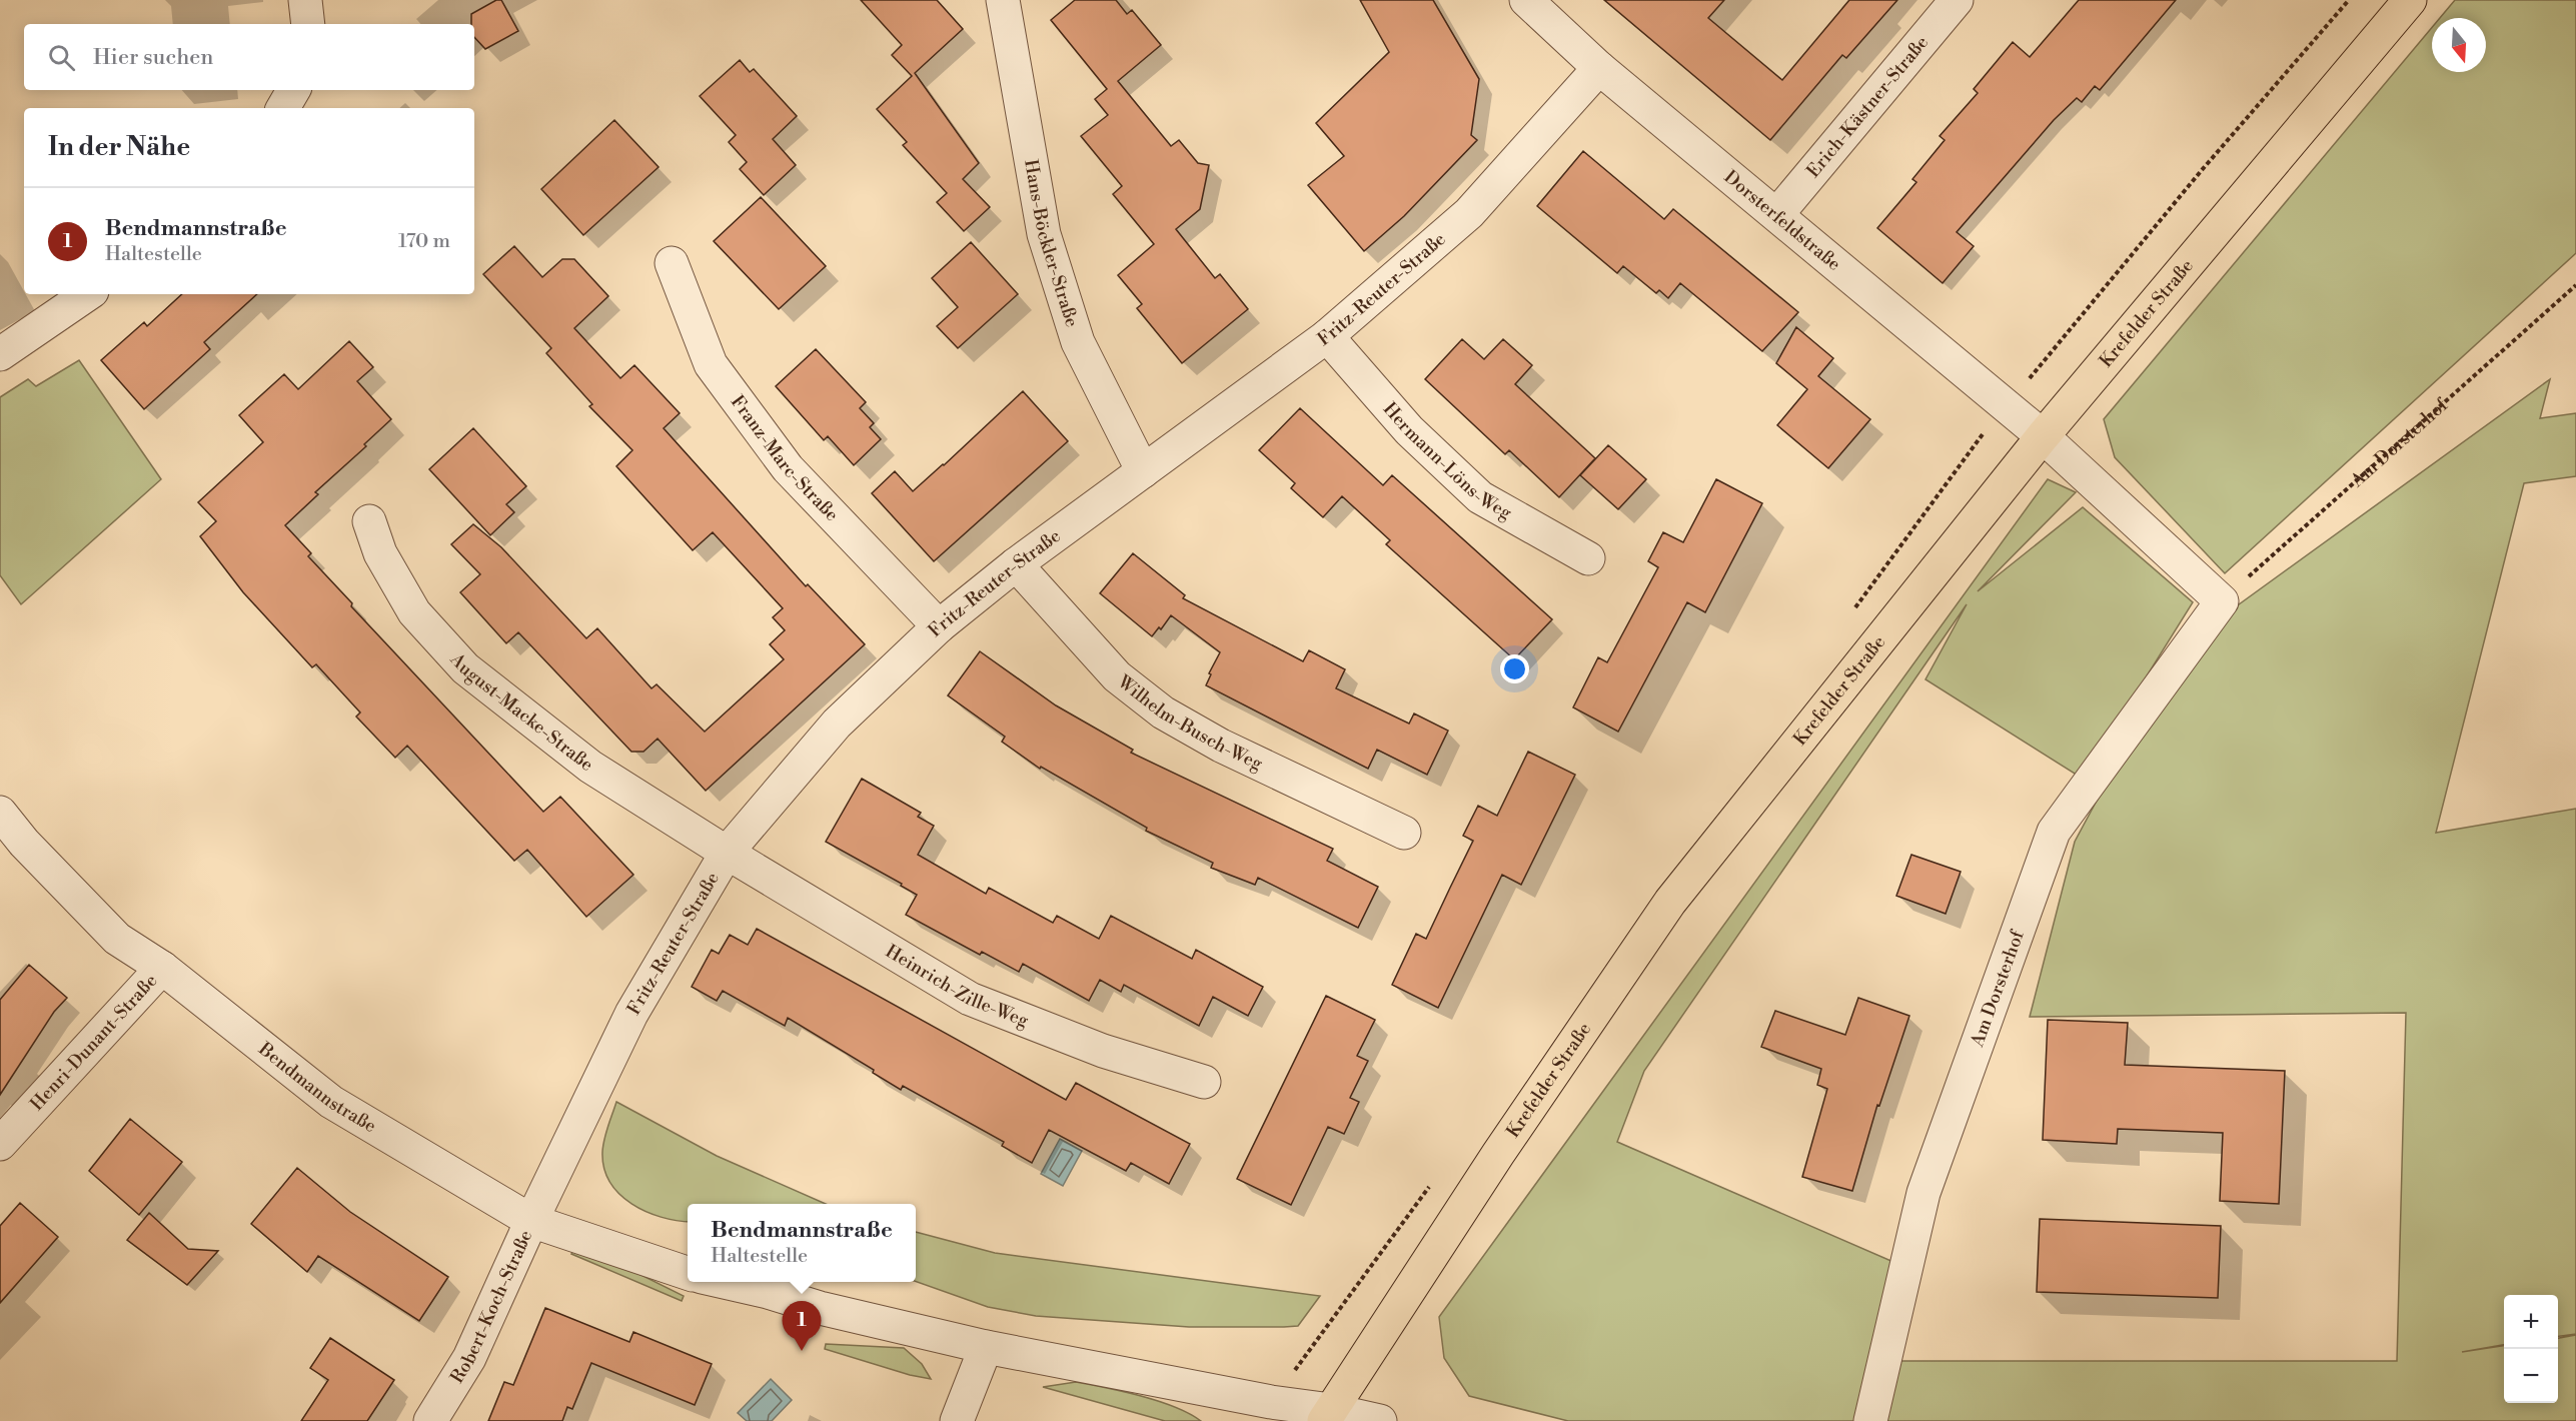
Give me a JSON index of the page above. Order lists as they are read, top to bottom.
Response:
{
  "streets": {
    "main road": ["Krefelder Straße"],
    "street": [
      "Erich-Kästner-Straße",
      "Dorsterfeldstraße",
      "Hans-Böckler-Straße",
      "Fritz-Reuter-Straße",
      "Am Dorsterhof",
      "Franz-Marc-Straße",
      "Hermann-Löns-Weg",
      "August-Macke-Straße",
      "Wilhelm-Busch-Weg",
      "Heinrich-Zille-Weg",
      "Henri-Dunant-Straße",
      "Bendmannstraße",
      "Robert-Koch-Straße"
    ]
  },
  "crossings": [
    ["Erich-Kästner-Straße", "Dorsterfeldstraße"],
    ["Dorsterfeldstraße", "Fritz-Reuter-Straße"],
    ["Dorsterfeldstraße", "Krefelder Straße"],
    ["Hans-Böckler-Straße", "Fritz-Reuter-Straße"],
    ["Fritz-Reuter-Straße", "Franz-Marc-Straße"],
    ["Fritz-Reuter-Straße", "Hermann-Löns-Weg"],
    ["Fritz-Reuter-Straße", "August-Macke-Straße"],
    ["Fritz-Reuter-Straße", "Wilhelm-Busch-Weg"],
    ["Fritz-Reuter-Straße", "Heinrich-Zille-Weg"],
    ["Fritz-Reuter-Straße", "Bendmannstraße"],
    ["Fritz-Reuter-Straße", "Robert-Koch-Straße"],
    ["August-Macke-Straße", "Heinrich-Zille-Weg"],
    ["Henri-Dunant-Straße", "Bendmannstraße"],
    ["Bendmannstraße", "Robert-Koch-Straße"]
  ],
  "north": "bottom",
  "page": {
    "search": "Hier suchen",
    "heading": "In der Nähe",
    "list": [
      {
        "mark": "1",
        "name": "Bendmannstraße",
        "note": "Haltestelle",
        "value": "170 m"
      }
    ],
    "popup": ["Bendmannstraße", "Haltestelle"],
    "map_buttons": ["+", "−"],
    "pins": "1"
  }
}
